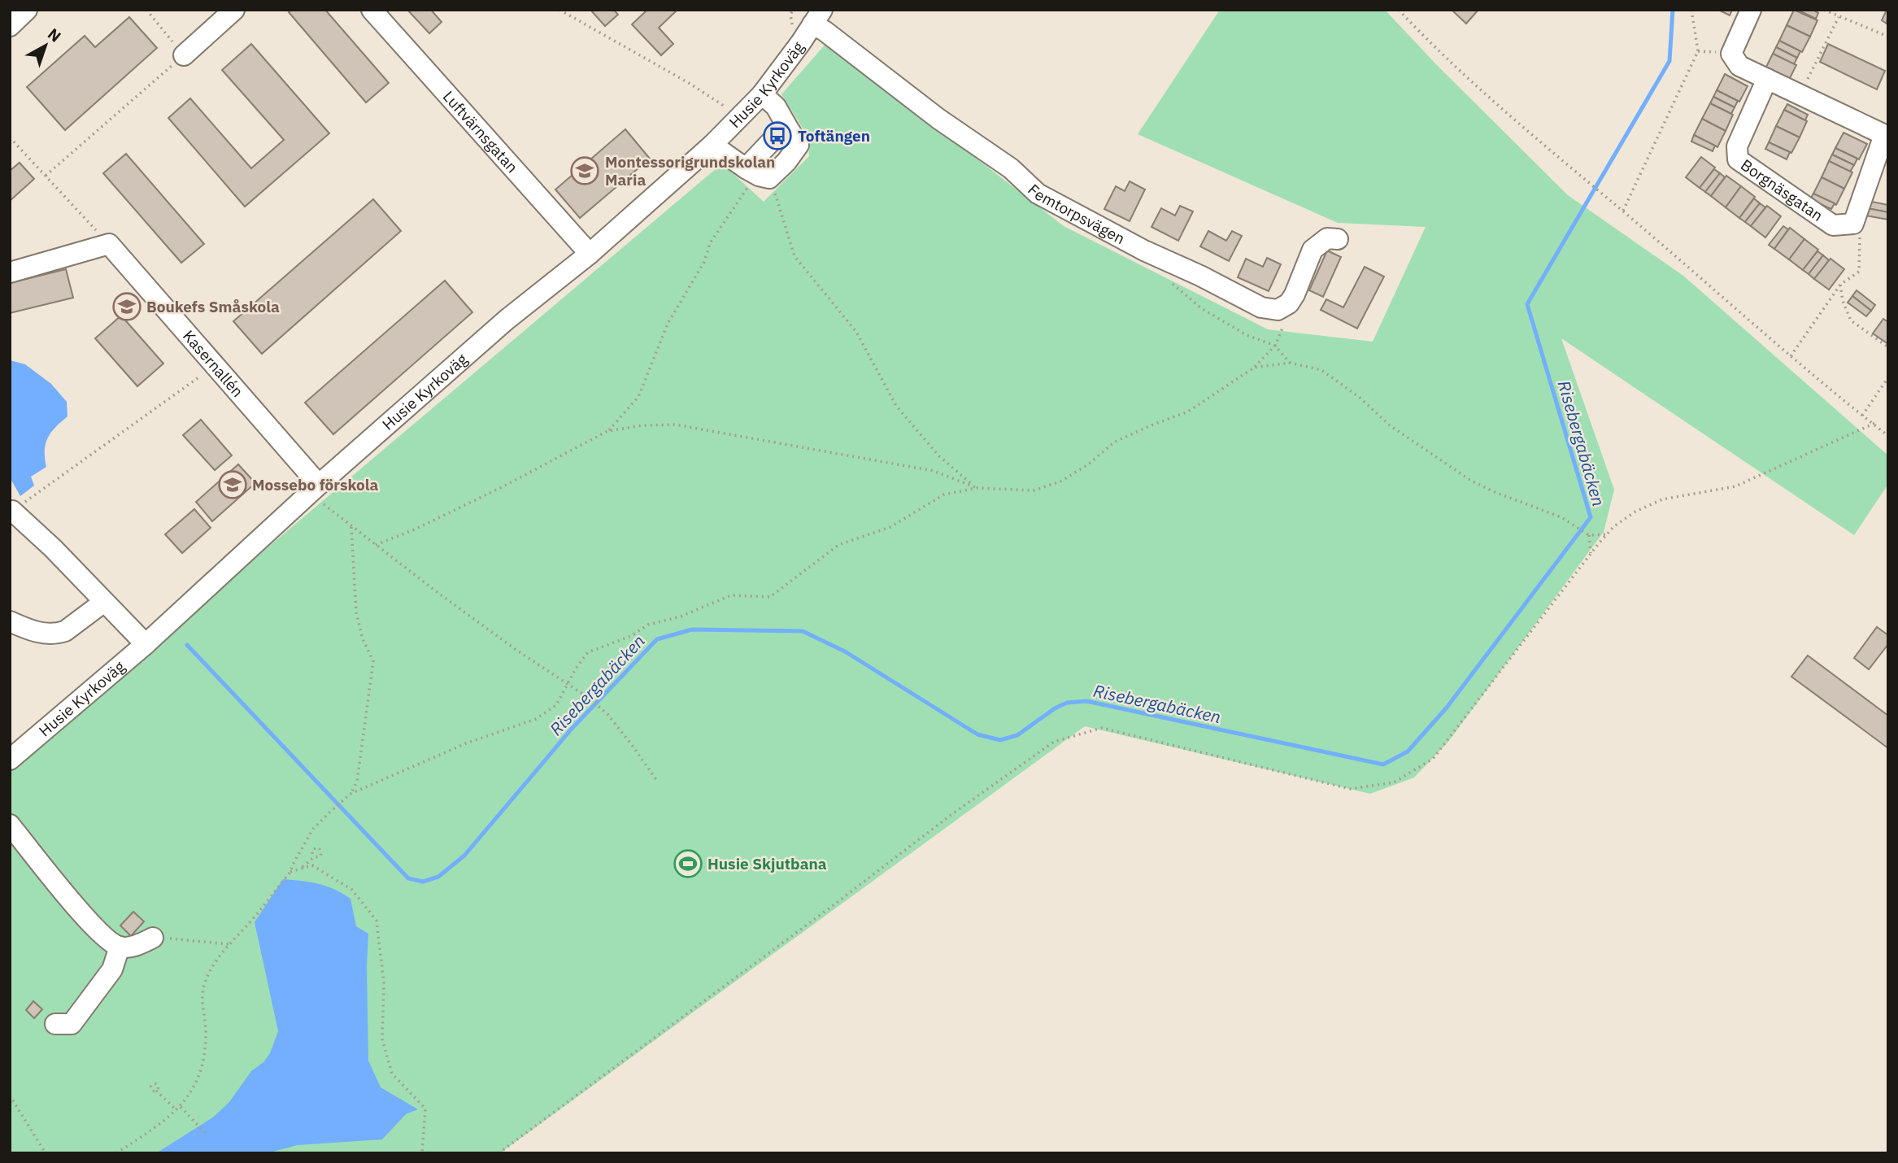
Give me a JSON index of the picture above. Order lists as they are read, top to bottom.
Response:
{
  "streets": {
    "street": [
      "Husie Kyrkoväg",
      "Luftvärnsgatan",
      "Borgnäsgatan",
      "Femtorpsvägen",
      "Kasernallén"
    ]
  },
  "crossings": [
    ["Husie Kyrkoväg", "Luftvärnsgatan"],
    ["Husie Kyrkoväg", "Femtorpsvägen"],
    ["Husie Kyrkoväg", "Kasernallén"]
  ],
  "water": ["Risebergabäcken"],
  "places": {
    "bus stop": ["Toftängen"],
    "school or university": ["Montessorigrundskolan Maria", "Boukefs Småskola", "Mossebo förskola"],
    "sports": ["Husie Skjutbana"]
  },
  "north": "top right"
}
